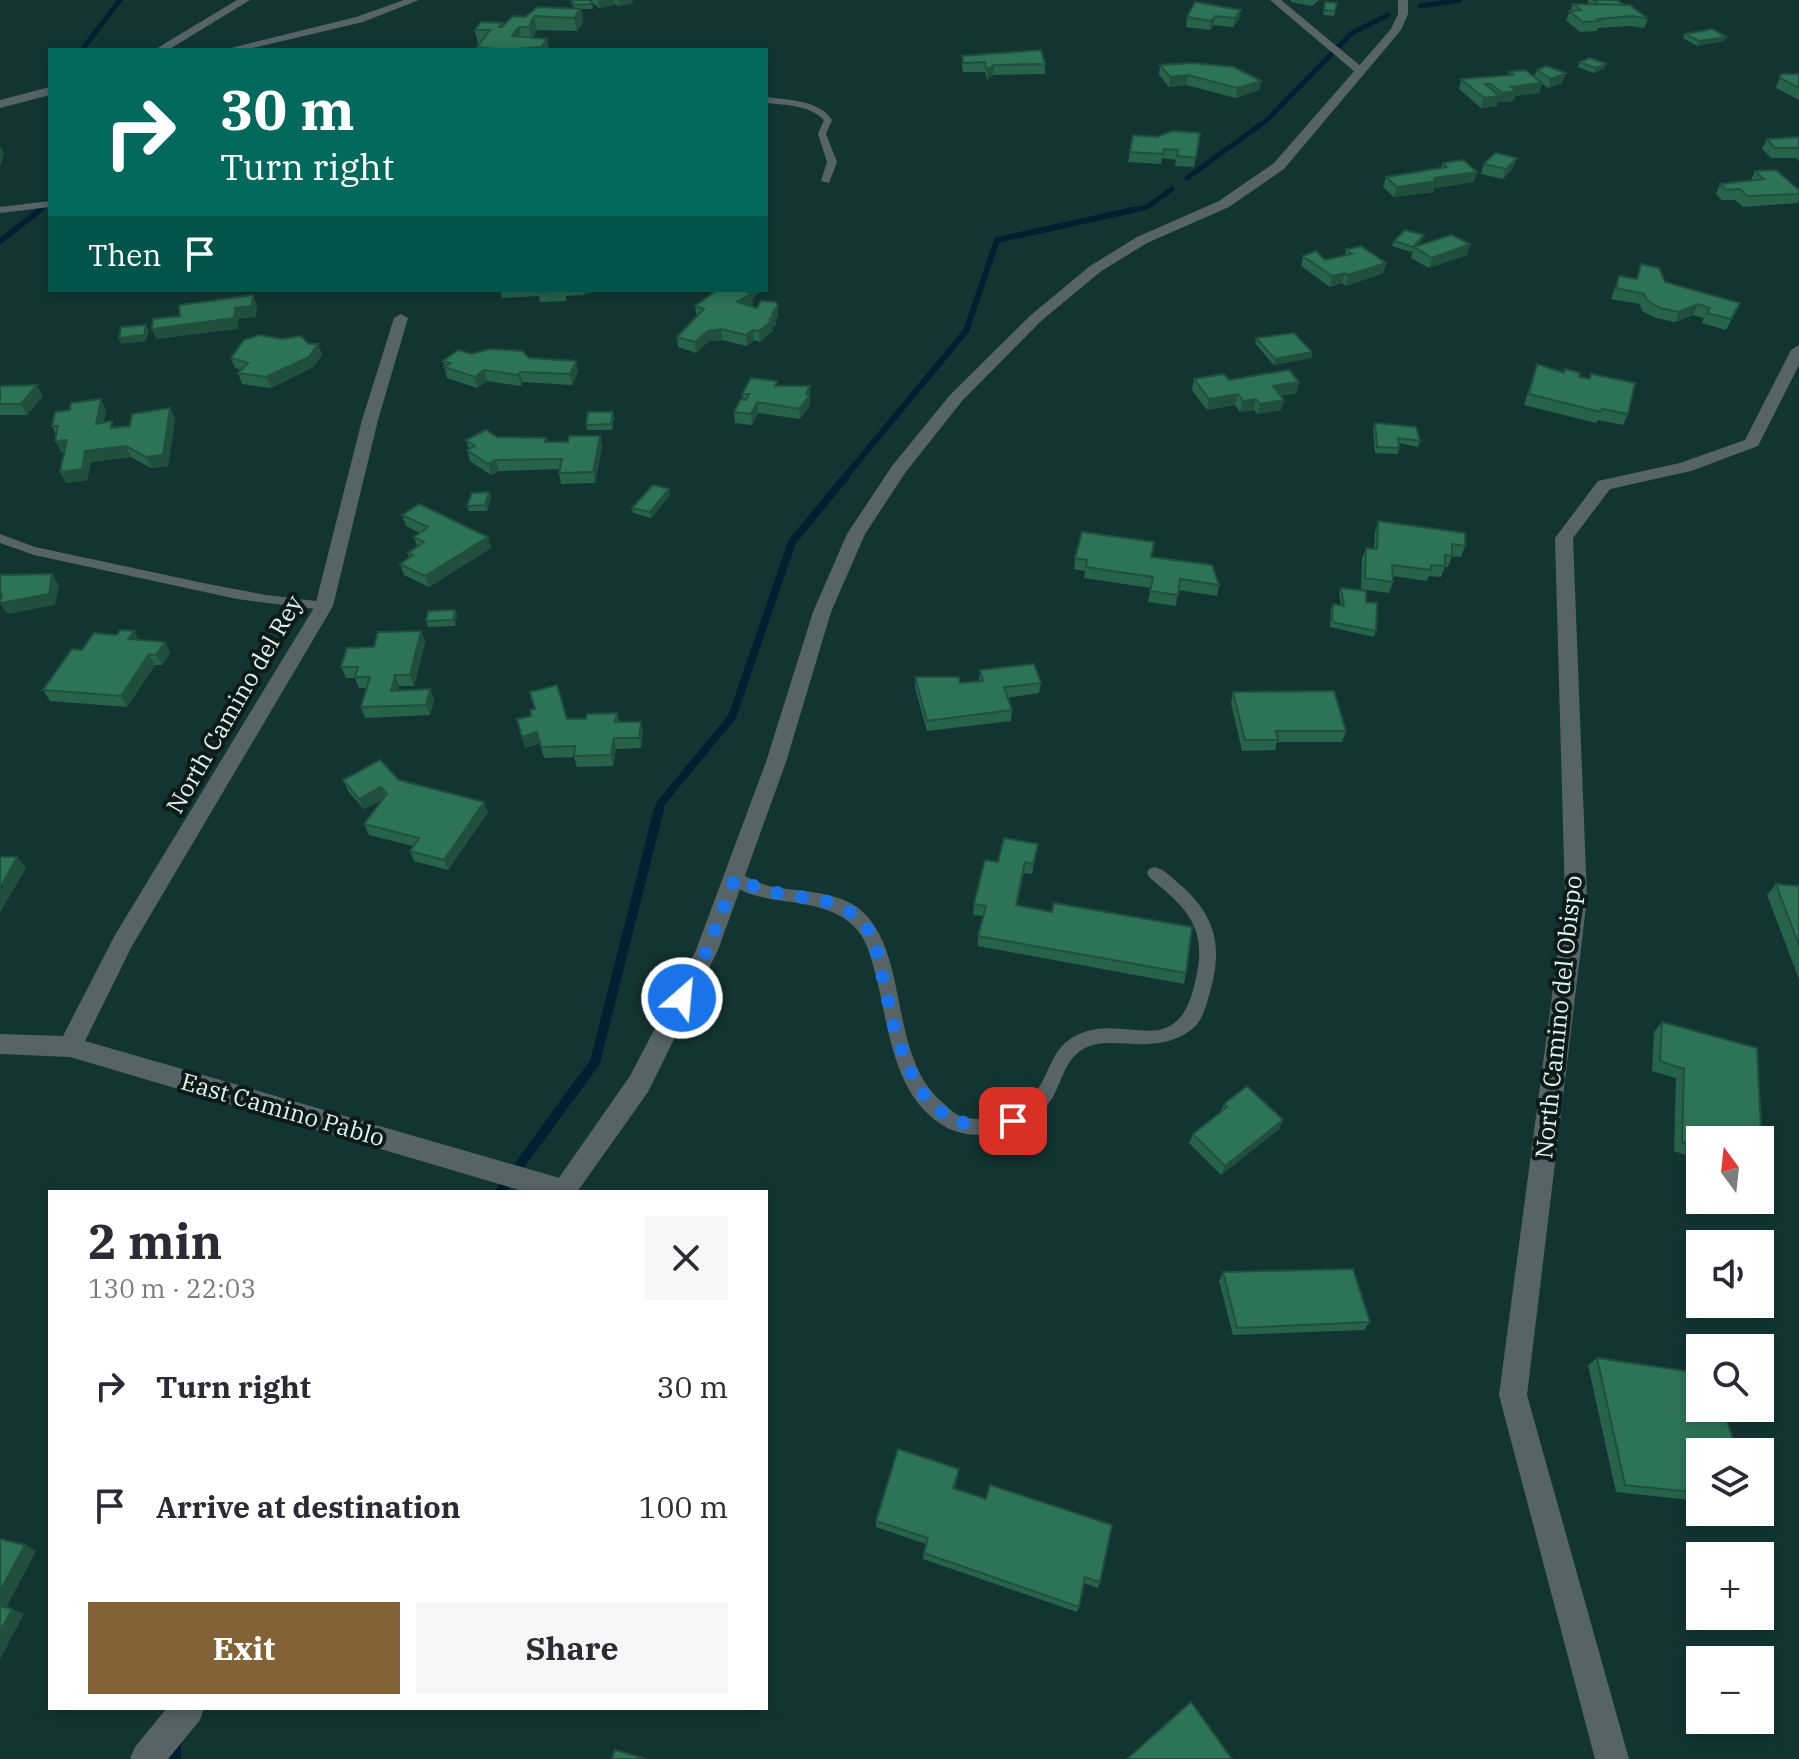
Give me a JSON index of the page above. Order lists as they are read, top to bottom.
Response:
{
  "streets": {
    "street": ["North Camino del Rey", "North Camino del Obispo", "East Camino Pablo"]
  },
  "crossings": [
    ["North Camino del Rey", "East Camino Pablo"]
  ],
  "north": "top",
  "page": {
    "turn": ["30 m", "Turn right"],
    "then": "Then",
    "map_buttons": ["+", "−"],
    "heading": ["2 min", "130 m · 22:03"],
    "list": [
      {
        "name": "Turn right",
        "value": "30 m"
      },
      {
        "name": "Arrive at destination",
        "value": "100 m"
      }
    ],
    "buttons": ["Exit", "Share"]
  }
}
